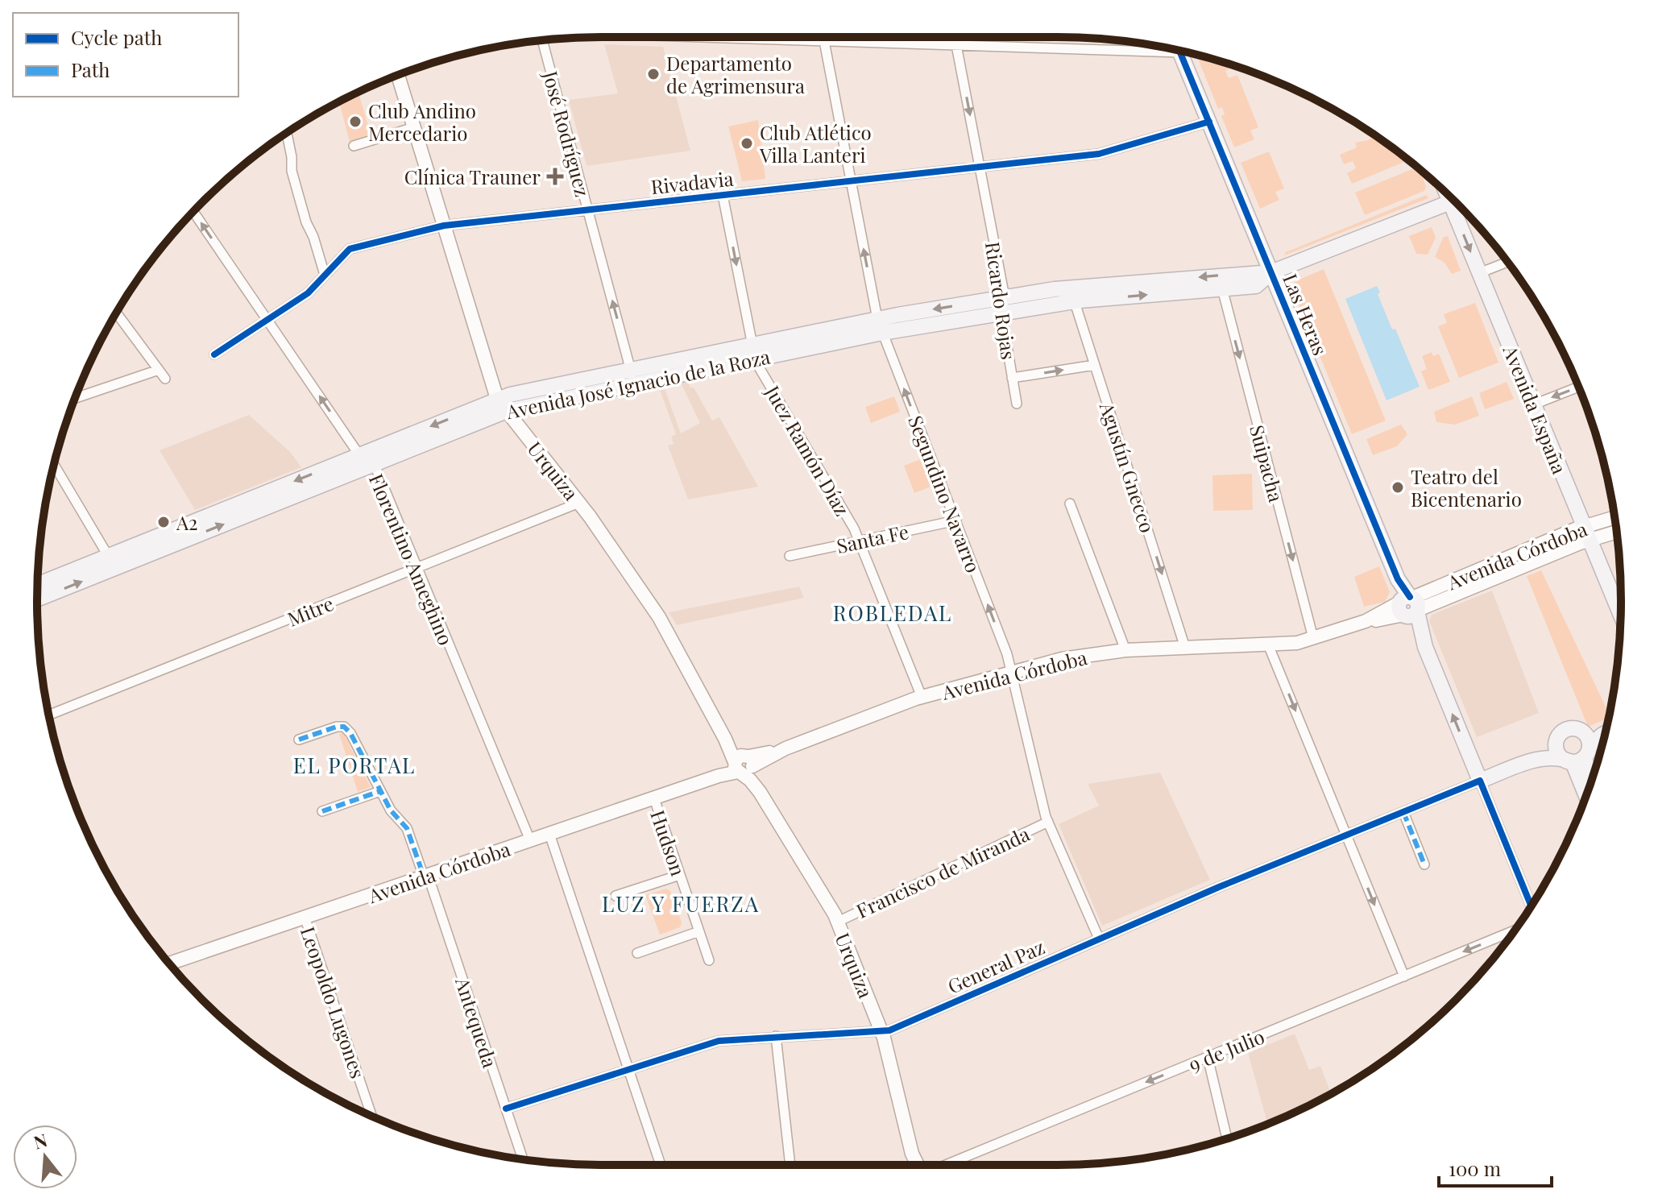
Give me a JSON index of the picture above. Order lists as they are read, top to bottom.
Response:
{
  "streets": {
    "main road": [
      "Las Heras",
      "Avenida José Ignacio de la Roza",
      "Avenida España",
      "Urquiza",
      "Avenida Córdoba",
      "General Paz"
    ],
    "street": [
      "José Rodríguez",
      "Rivadavia",
      "Ricardo Rojas",
      "Juez Ramón Díaz",
      "Suipacha",
      "Agustín Gnecco",
      "Segundino Navarro",
      "Santa Fe",
      "Florentino Ameghino",
      "Mitre",
      "Hudson",
      "Francisco de Miranda",
      "Leopoldo Lugones",
      "Antequeda",
      "9 de Julio"
    ]
  },
  "crossings": [
    ["José Rodríguez", "Rivadavia"],
    ["José Rodríguez", "Avenida José Ignacio de la Roza"],
    ["Rivadavia", "Ricardo Rojas"],
    ["Rivadavia", "Las Heras"],
    ["Rivadavia", "Juez Ramón Díaz"],
    ["Rivadavia", "Urquiza"],
    ["Rivadavia", "Segundino Navarro"],
    ["Rivadavia", "Florentino Ameghino"],
    ["Ricardo Rojas", "Avenida José Ignacio de la Roza"],
    ["Las Heras", "Avenida José Ignacio de la Roza"],
    ["Las Heras", "Avenida Córdoba"],
    ["Las Heras", "General Paz"],
    ["Avenida José Ignacio de la Roza", "Avenida España"],
    ["Avenida José Ignacio de la Roza", "Juez Ramón Díaz"],
    ["Avenida José Ignacio de la Roza", "Suipacha"],
    ["Avenida José Ignacio de la Roza", "Agustín Gnecco"],
    ["Avenida José Ignacio de la Roza", "Urquiza"],
    ["Avenida José Ignacio de la Roza", "Segundino Navarro"],
    ["Avenida José Ignacio de la Roza", "Florentino Ameghino"],
    ["Avenida España", "Avenida Córdoba"],
    ["Juez Ramón Díaz", "Santa Fe"],
    ["Juez Ramón Díaz", "Avenida Córdoba"],
    ["Suipacha", "Avenida Córdoba"],
    ["Agustín Gnecco", "Avenida Córdoba"],
    ["Urquiza", "Avenida Córdoba"],
    ["Urquiza", "Mitre"],
    ["Urquiza", "Francisco de Miranda"],
    ["Urquiza", "General Paz"],
    ["Segundino Navarro", "Santa Fe"],
    ["Segundino Navarro", "Avenida Córdoba"],
    ["Segundino Navarro", "Francisco de Miranda"],
    ["Segundino Navarro", "General Paz"],
    ["Avenida Córdoba", "Florentino Ameghino"],
    ["Avenida Córdoba", "Hudson"],
    ["Avenida Córdoba", "Leopoldo Lugones"],
    ["Avenida Córdoba", "Antequeda"],
    ["Florentino Ameghino", "Mitre"],
    ["General Paz", "Antequeda"]
  ],
  "one_way": [
    "José Rodríguez",
    "Suipacha",
    "Segundino Navarro",
    "Florentino Ameghino",
    "9 de Julio"
  ],
  "districts": ["ROBLEDAL", "EL PORTAL", "LUZ Y FUERZA"],
  "places": {
    "other": [
      "Departamento de Agrimensura",
      "Club Andino Mercedario",
      "Club Atlético Villa Lanteri",
      "Teatro del Bicentenario",
      "A2"
    ],
    "health": ["Clínica Trauner"]
  },
  "legend": ["Cycle path", "Path"],
  "scale_bar": "100 m",
  "north": "top"
}
